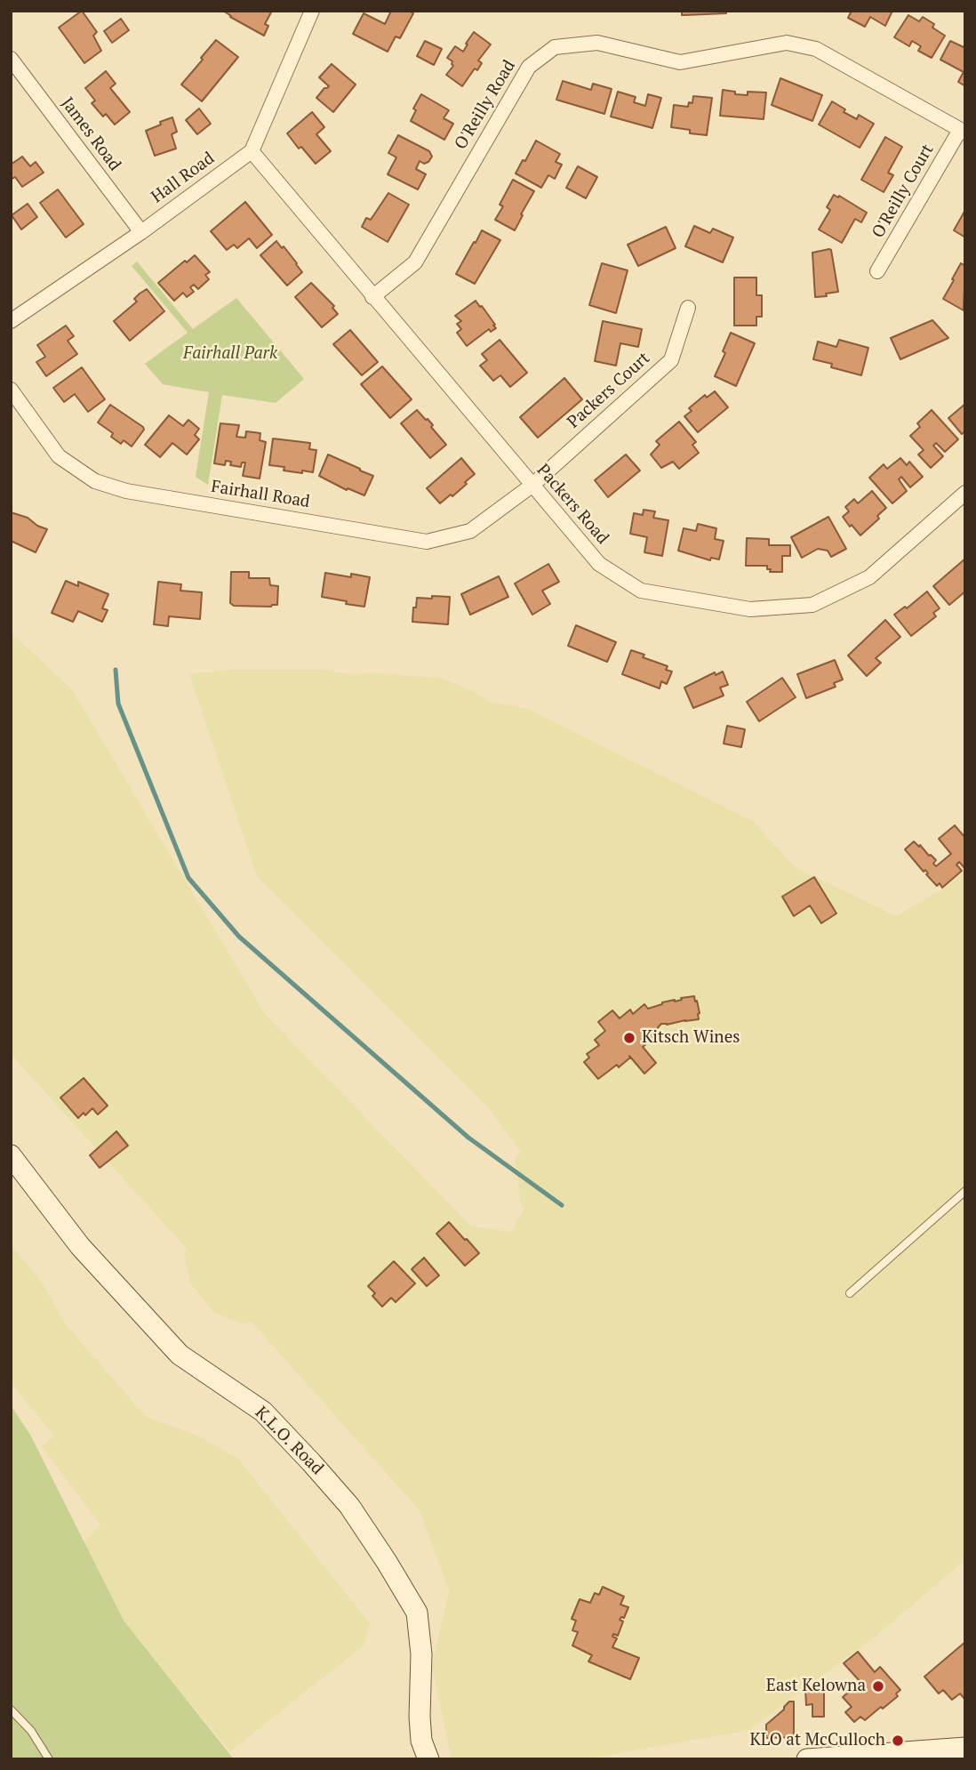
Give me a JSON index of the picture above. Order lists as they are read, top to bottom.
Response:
{
  "streets": {
    "main road": ["K.L.O. Road"],
    "street": [
      "O'Reilly Road",
      "James Road",
      "Hall Road",
      "O'Reilly Court",
      "Packers Court",
      "Fairhall Road",
      "Packers Road"
    ]
  },
  "crossings": [
    ["O'Reilly Road", "O'Reilly Court"],
    ["O'Reilly Road", "Packers Road"],
    ["James Road", "Hall Road"],
    ["Hall Road", "Packers Road"],
    ["Packers Court", "Fairhall Road"],
    ["Packers Court", "Packers Road"],
    ["Fairhall Road", "Packers Road"]
  ],
  "parks": ["Fairhall Park"],
  "places": ["Kitsch Wines", "East Kelowna", "KLO at McCulloch"]
}
